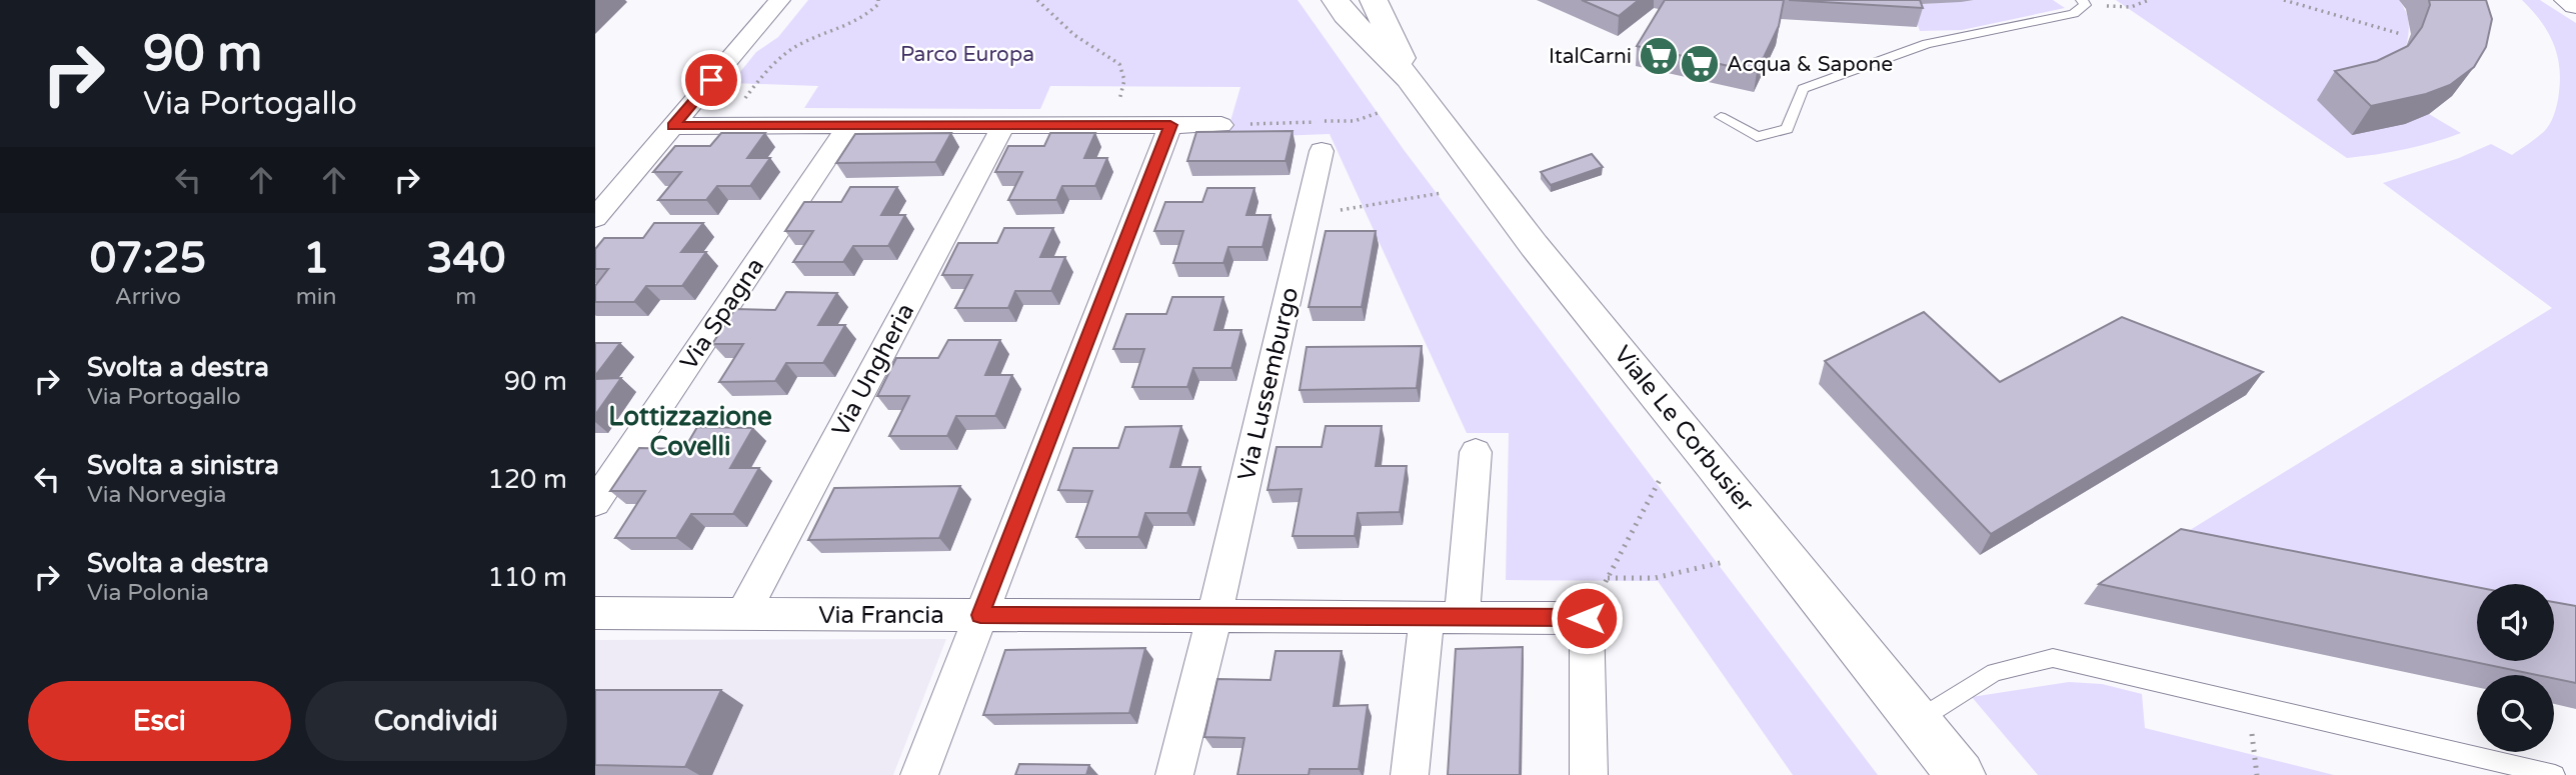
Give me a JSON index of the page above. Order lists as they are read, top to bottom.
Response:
{
  "streets": {
    "street": [
      "Via Spagna",
      "Via Ungheria",
      "Via Lussemburgo",
      "Viale Le Corbusier",
      "Via Francia"
    ]
  },
  "crossings": [
    ["Via Ungheria", "Via Francia"],
    ["Via Lussemburgo", "Via Francia"]
  ],
  "districts": ["Lottizzazione Covelli"],
  "parks": ["Parco Europa"],
  "places": {
    "supermarket": ["ItalCarni", "Acqua & Sapone"]
  },
  "page": {
    "turn": ["90 m", "Via Portogallo"],
    "eta": [
      "07:25",
      "Arrivo",
      "1",
      "min",
      "340",
      "m"
    ],
    "list": [
      {
        "name": "Svolta a destra",
        "note": "Via Portogallo",
        "value": "90 m"
      },
      {
        "name": "Svolta a sinistra",
        "note": "Via Norvegia",
        "value": "120 m"
      },
      {
        "name": "Svolta a destra",
        "note": "Via Polonia",
        "value": "110 m"
      }
    ],
    "buttons": ["Esci", "Condividi"]
  }
}
